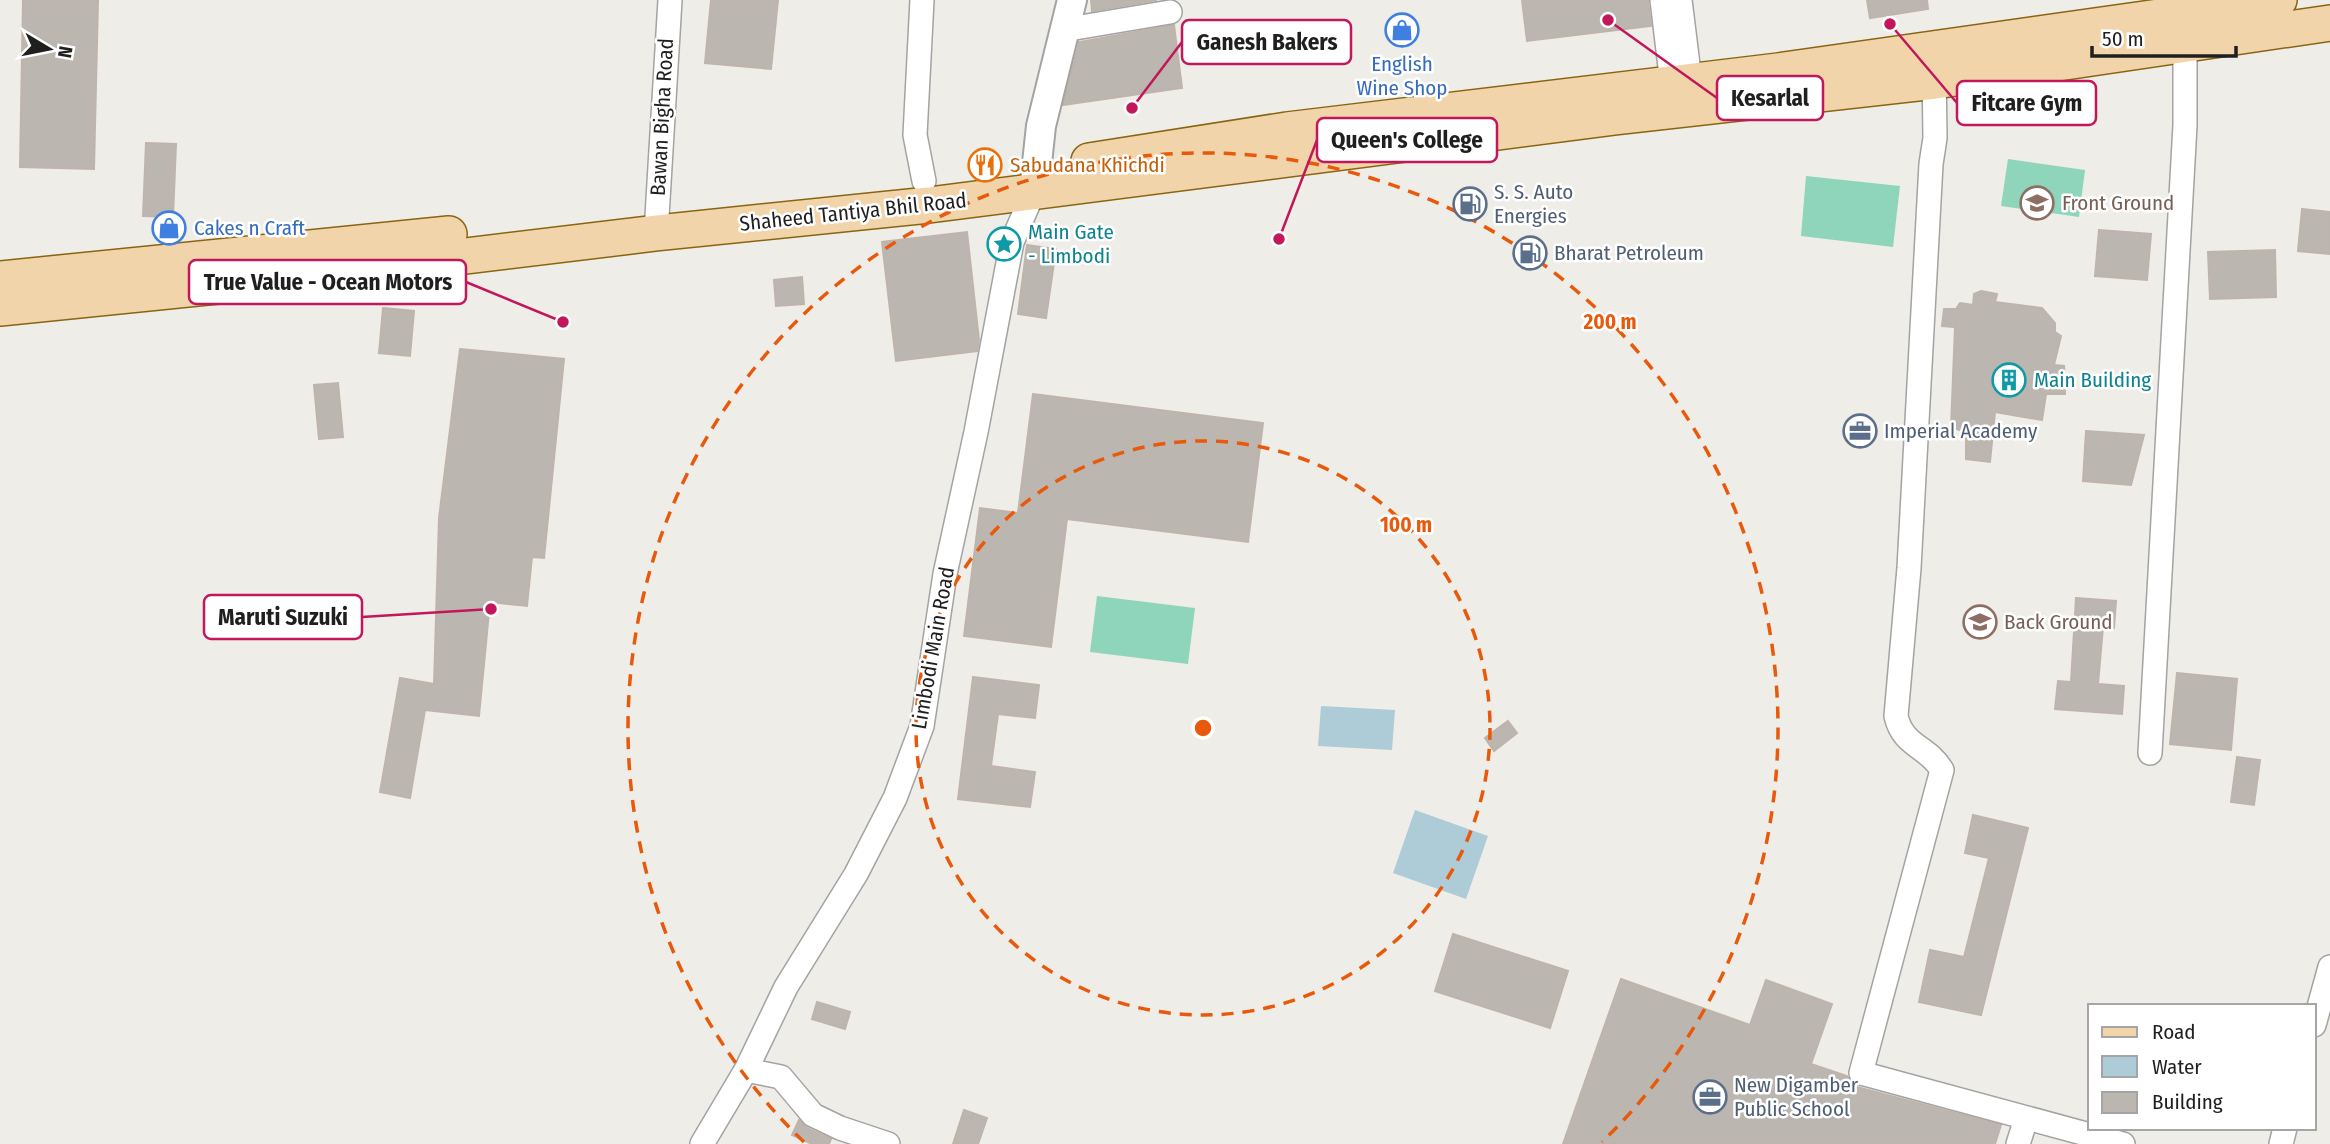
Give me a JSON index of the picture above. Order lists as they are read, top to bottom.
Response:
{
  "streets": {
    "main road": ["Shaheed Tantiya Bhil Road"],
    "street": ["Bawan Bigha Road", "Limbodi Main Road"]
  },
  "crossings": [
    ["Bawan Bigha Road", "Shaheed Tantiya Bhil Road"],
    ["Shaheed Tantiya Bhil Road", "Limbodi Main Road"]
  ],
  "places": {
    "other": [
      "Kesarlal",
      "Fitcare Gym",
      "Ganesh Bakers",
      "Queen's College",
      "True Value - Ocean Motors",
      "Maruti Suzuki"
    ],
    "shop": ["English Wine Shop", "Cakes n Craft"],
    "restaurant": ["Sabudana Khichdi"],
    "school or university": ["Front Ground", "Back Ground"],
    "fuel station": ["S. S. Auto Energies", "Bharat Petroleum"],
    "place": ["Main Gate - Limbodi"],
    "building": ["Main Building"],
    "office": ["Imperial Academy", "New Digamber Public School"]
  },
  "legend": ["Road", "Water", "Building"],
  "scale_bar": "50 m",
  "north": "right",
  "rings": ["200 m", "100 m"]
}
